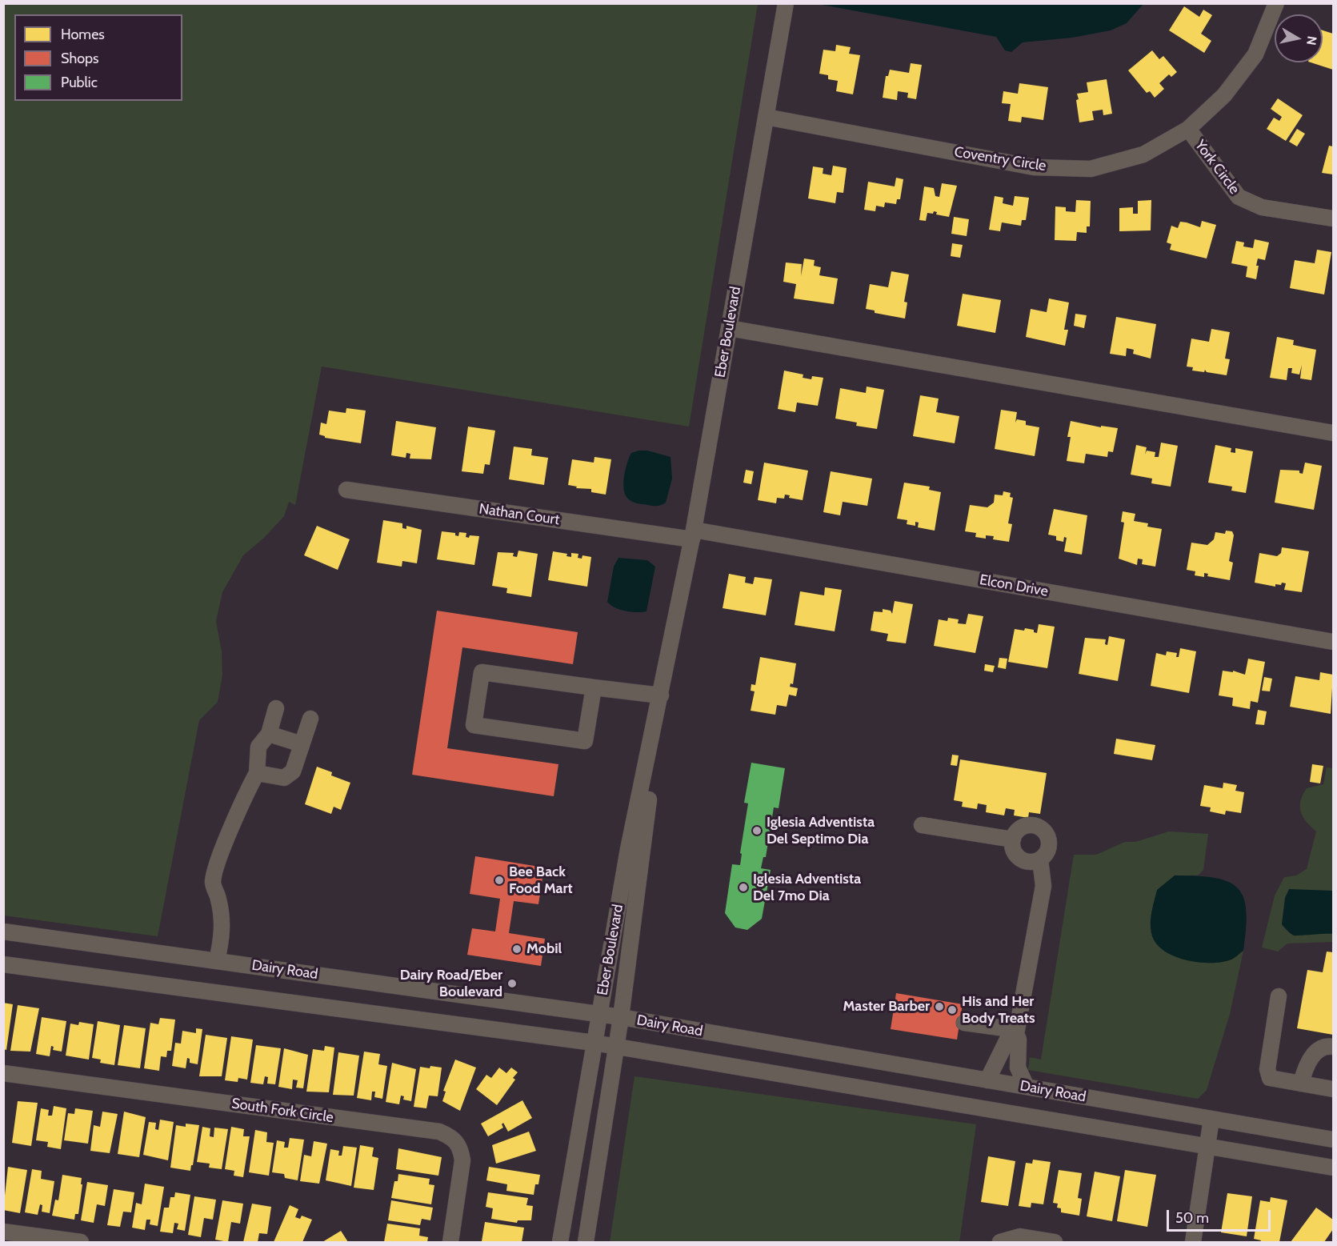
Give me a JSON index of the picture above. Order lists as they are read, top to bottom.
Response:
{
  "streets": {
    "street": [
      "Coventry Circle",
      "York Circle",
      "Eber Boulevard",
      "Nathan Court",
      "Elcon Drive",
      "Dairy Road",
      "South Fork Circle"
    ]
  },
  "crossings": [
    ["Coventry Circle", "York Circle"],
    ["Coventry Circle", "Eber Boulevard"],
    ["Eber Boulevard", "Nathan Court"],
    ["Eber Boulevard", "Elcon Drive"],
    ["Eber Boulevard", "Dairy Road"],
    ["Nathan Court", "Elcon Drive"]
  ],
  "places": [
    "Iglesia Adventista Del Septimo Dia",
    "Bee Back Food Mart",
    "Iglesia Adventista Del 7mo Dia",
    "Mobil",
    "Dairy Road/Eber Boulevard",
    "Master Barber",
    "His and Her Body Treats"
  ],
  "legend": ["Homes", "Shops", "Public"],
  "scale_bar": "50 m",
  "north": "right"
}
